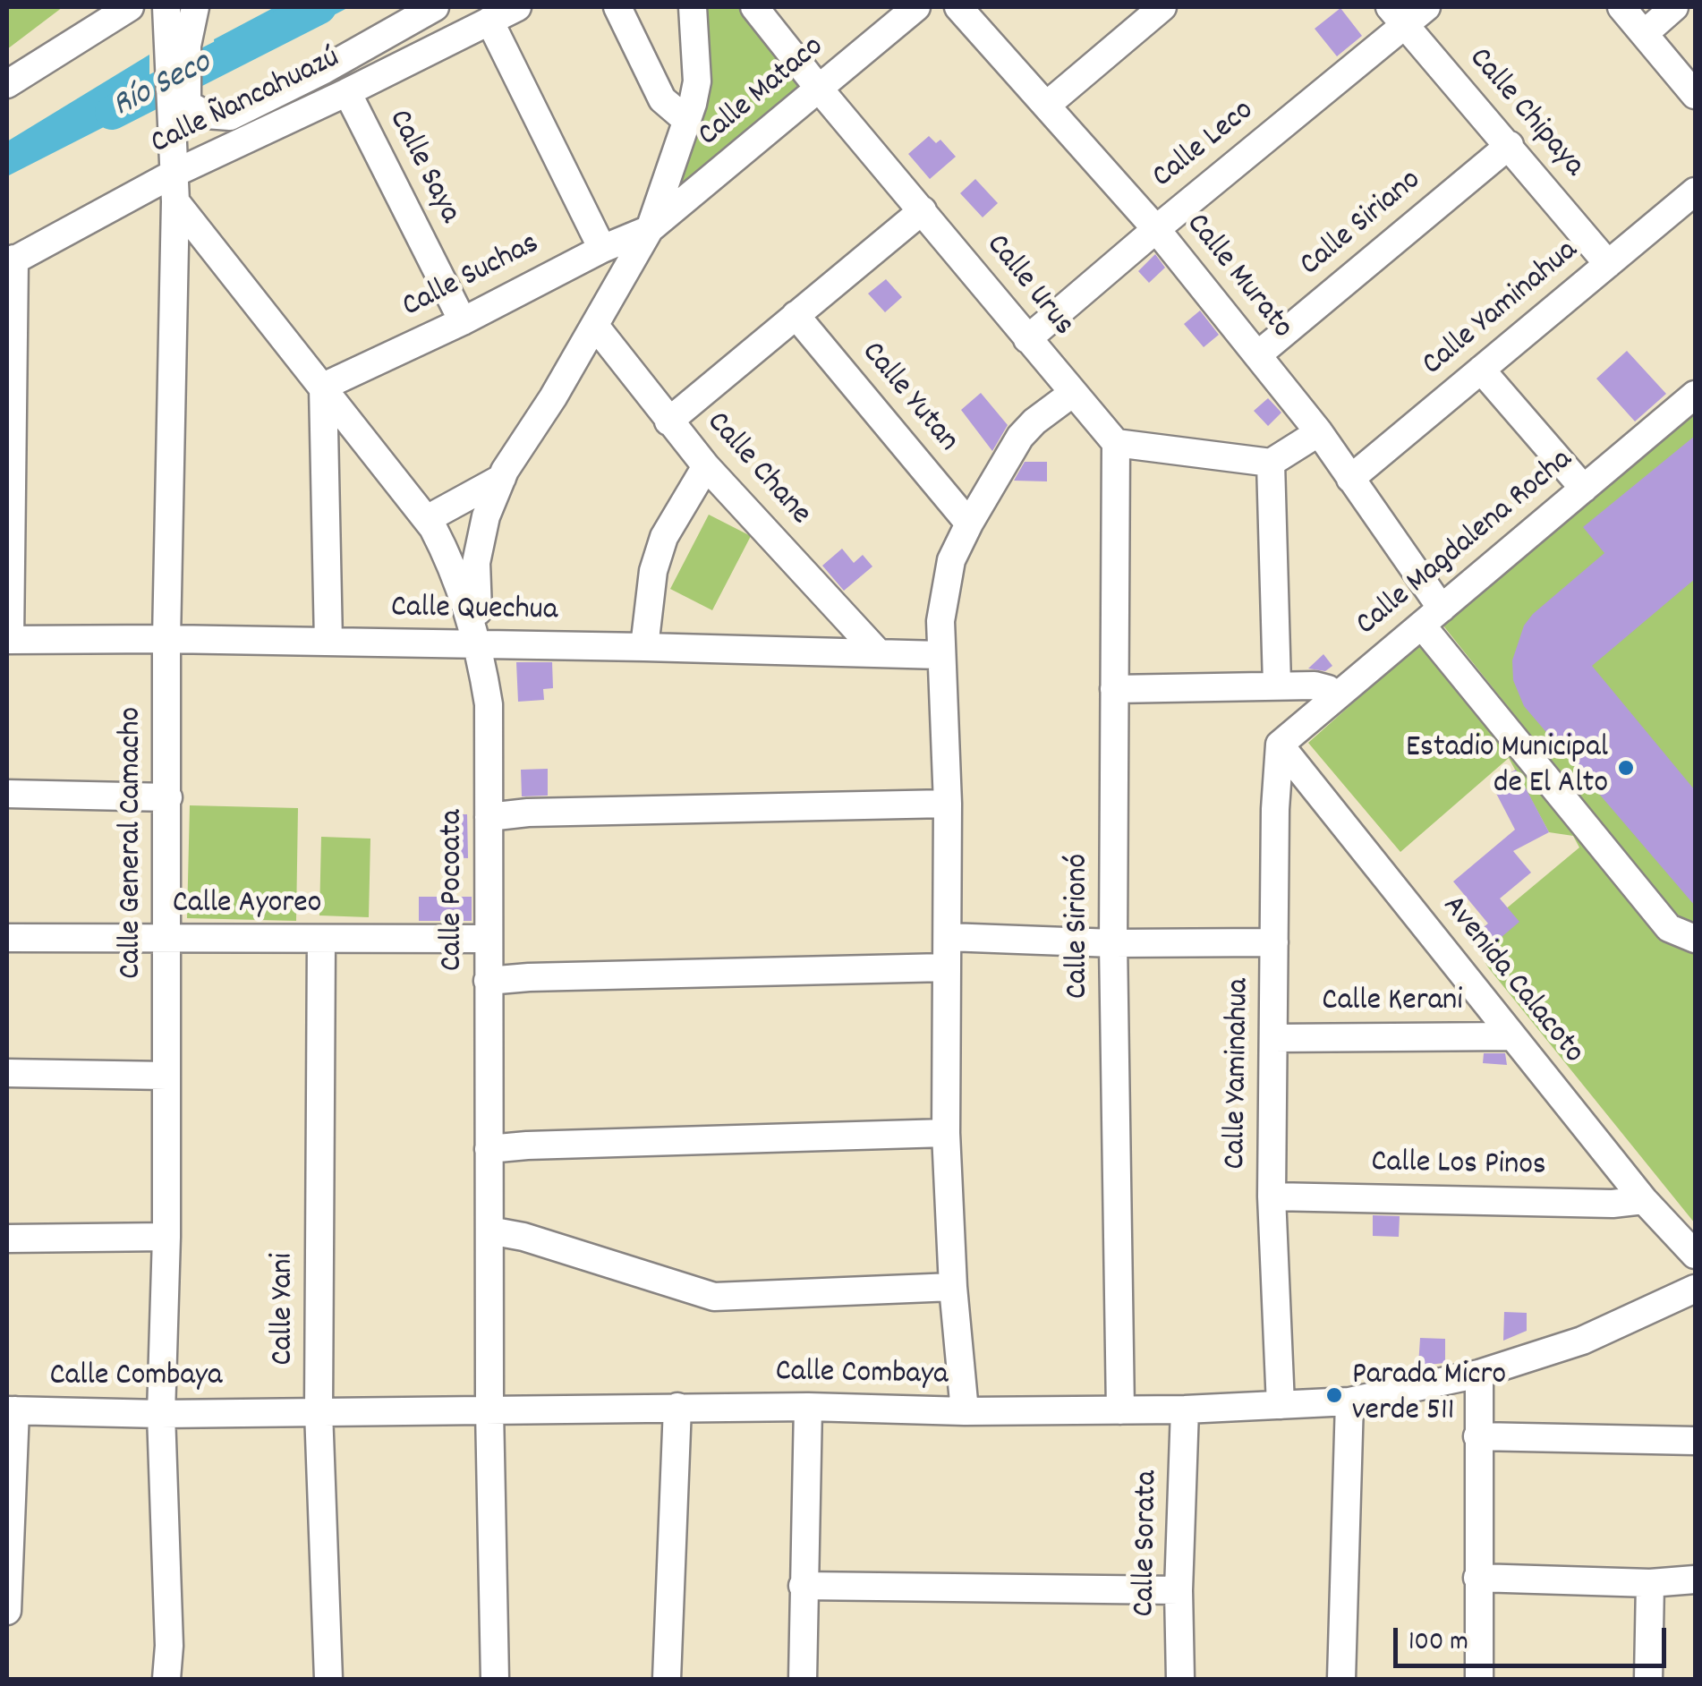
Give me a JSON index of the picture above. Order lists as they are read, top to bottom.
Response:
{
  "streets": {
    "street": [
      "Calle Mataco",
      "Calle Ñancahuazú",
      "Calle Chipaya",
      "Calle Leco",
      "Calle Saya",
      "Calle Siriano",
      "Calle Suchas",
      "Calle Murato",
      "Calle Urus",
      "Calle Yaminahua",
      "Calle Yutan",
      "Calle Chane",
      "Calle Magdalena Rocha",
      "Calle Quechua",
      "Calle General Camacho",
      "Calle Pocoata",
      "Calle Ayoreo",
      "Calle Sirionó",
      "Avenida Calacoto",
      "Calle Kerani",
      "Calle Los Pinos",
      "Calle Yani",
      "Calle Combaya",
      "Calle Sorata"
    ]
  },
  "crossings": [
    ["Calle Mataco", "Calle Suchas"],
    ["Calle Mataco", "Calle Urus"],
    ["Calle Ñancahuazú", "Calle Saya"],
    ["Calle Ñancahuazú", "Calle General Camacho"],
    ["Calle Chipaya", "Calle Leco"],
    ["Calle Chipaya", "Calle Siriano"],
    ["Calle Chipaya", "Calle Yaminahua"],
    ["Calle Leco", "Calle Murato"],
    ["Calle Leco", "Calle Urus"],
    ["Calle Saya", "Calle Suchas"],
    ["Calle Siriano", "Calle Murato"],
    ["Calle Suchas", "Calle Pocoata"],
    ["Calle Murato", "Calle Yaminahua"],
    ["Calle Murato", "Calle Magdalena Rocha"],
    ["Calle Urus", "Calle Sirionó"],
    ["Calle Yaminahua", "Calle Magdalena Rocha"],
    ["Calle Yaminahua", "Avenida Calacoto"],
    ["Calle Yaminahua", "Calle Kerani"],
    ["Calle Yaminahua", "Calle Los Pinos"],
    ["Calle Yaminahua", "Calle Combaya"],
    ["Calle Chane", "Calle Quechua"],
    ["Calle Magdalena Rocha", "Avenida Calacoto"],
    ["Calle Quechua", "Calle General Camacho"],
    ["Calle Quechua", "Calle Pocoata"],
    ["Calle General Camacho", "Calle Pocoata"],
    ["Calle General Camacho", "Calle Ayoreo"],
    ["Calle General Camacho", "Calle Combaya"],
    ["Calle Pocoata", "Calle Ayoreo"],
    ["Calle Pocoata", "Calle Combaya"],
    ["Calle Ayoreo", "Calle Yani"],
    ["Calle Sirionó", "Calle Combaya"],
    ["Avenida Calacoto", "Calle Kerani"],
    ["Avenida Calacoto", "Calle Los Pinos"],
    ["Calle Yani", "Calle Combaya"],
    ["Calle Combaya", "Calle Sorata"]
  ],
  "water": ["Río Seco"],
  "places": ["Estadio Municipal de El Alto", "Parada Micro verde 511"],
  "scale_bar": "100 m"
}
